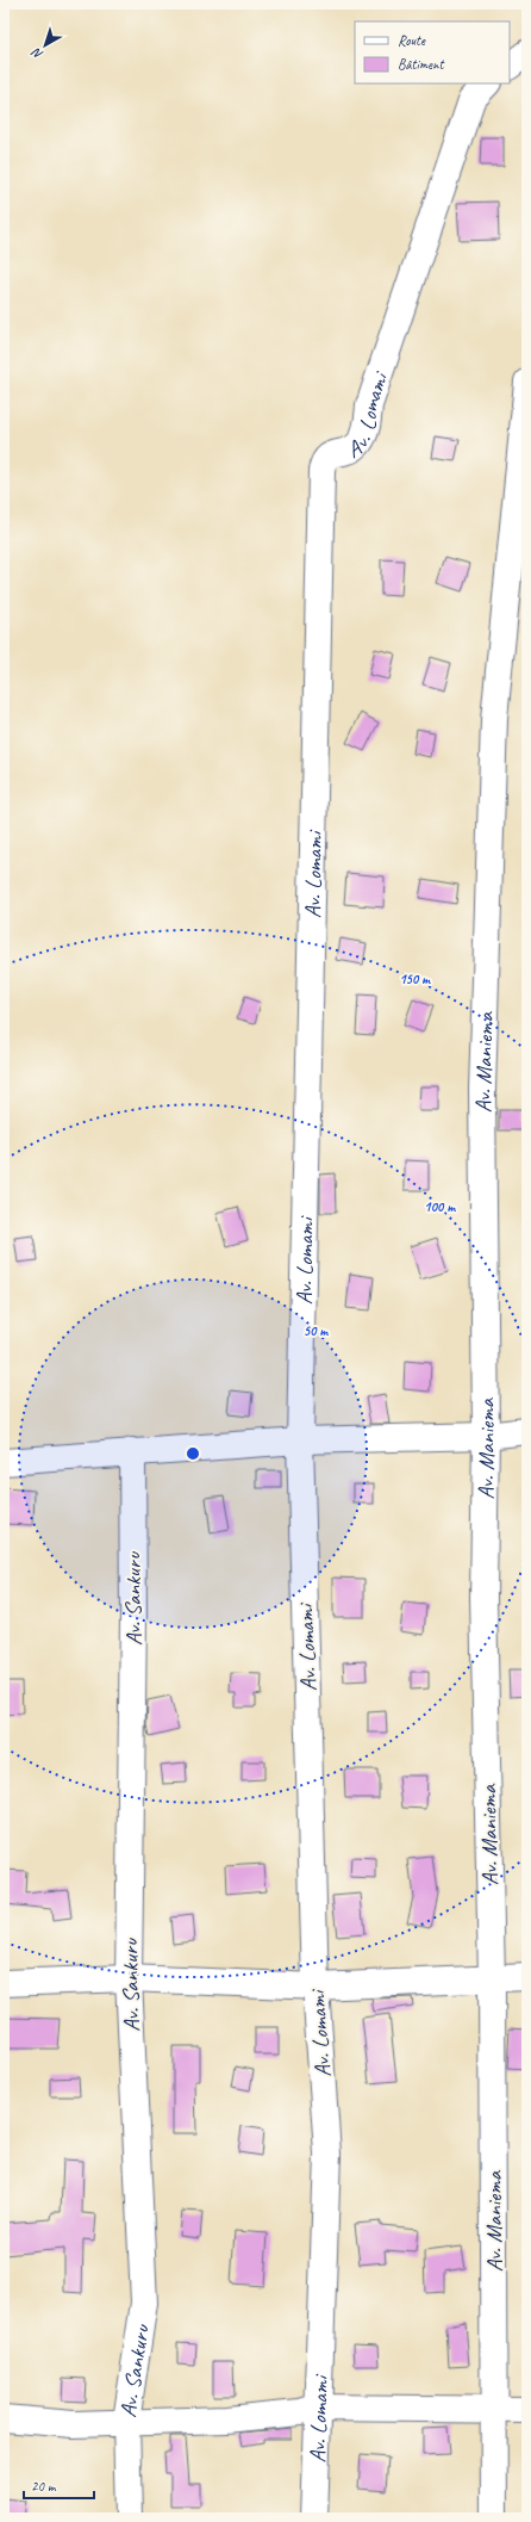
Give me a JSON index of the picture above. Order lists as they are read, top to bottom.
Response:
{
  "streets": {
    "street": ["Av. Lomami", "Av. Maniema", "Av. Sankuru"]
  },
  "legend": ["Route", "Bâtiment"],
  "scale_bar": "20 m",
  "north": "bottom left",
  "rings": ["150 m", "100 m", "50 m"]
}
